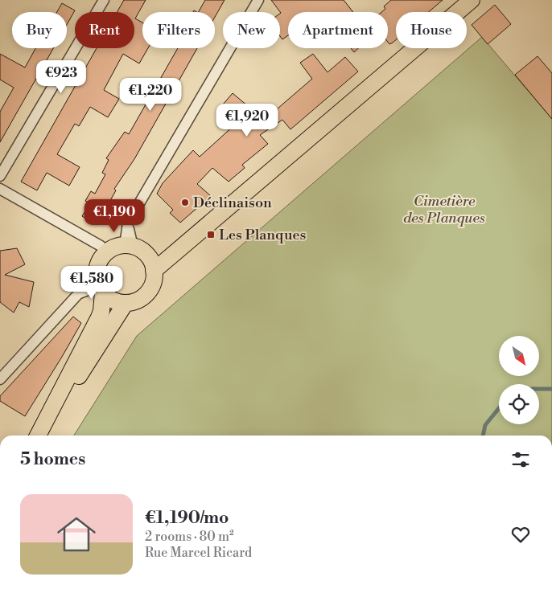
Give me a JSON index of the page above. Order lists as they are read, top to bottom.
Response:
{
  "parks": ["Cimetière des Planques"],
  "places": {
    "other": ["Déclinaison"],
    "transit": ["Les Planques"]
  },
  "north": "bottom right",
  "page": {
    "chip": [
      "Buy",
      "Rent",
      "Filters",
      "New",
      "Apartment",
      "House"
    ],
    "price": [
      "€923",
      "€1,220",
      "€1,920",
      "€1,190",
      "€1,580"
    ],
    "heading": "5 homes",
    "list": [
      {
        "name": "€1,190/mo",
        "note": "2 rooms · 80 m² · Rue Marcel Ricard"
      }
    ]
  }
}
